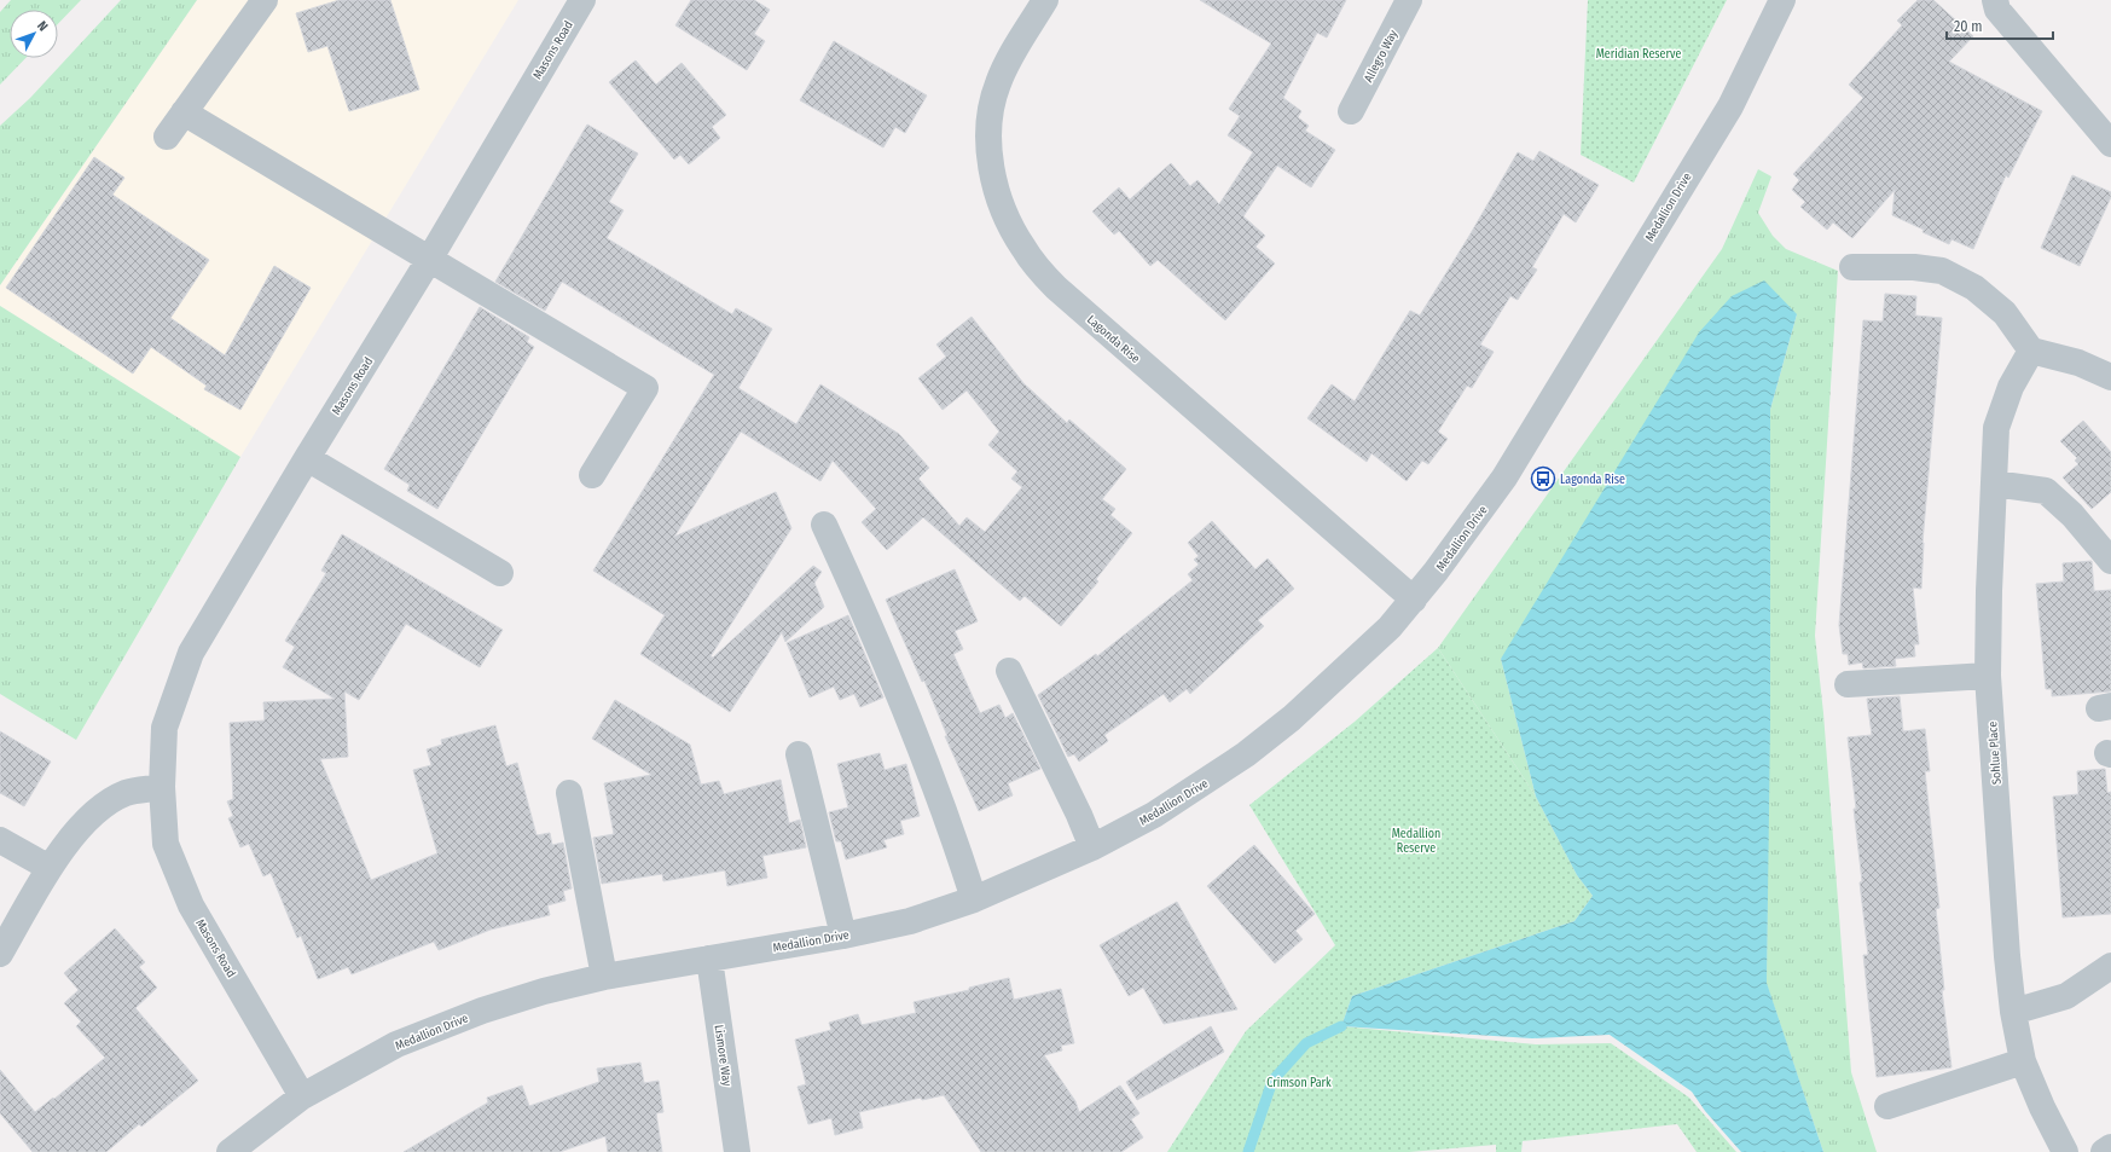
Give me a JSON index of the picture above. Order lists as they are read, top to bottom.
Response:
{
  "streets": {
    "street": [
      "Masons Road",
      "Allegro Way",
      "Medallion Drive",
      "Lagonda Rise",
      "Sohlue Place",
      "Lismore Way"
    ]
  },
  "crossings": [
    ["Masons Road", "Medallion Drive"],
    ["Medallion Drive", "Lagonda Rise"],
    ["Medallion Drive", "Lismore Way"]
  ],
  "parks": ["Meridian Reserve", "Medallion Reserve", "Crimson Park"],
  "places": {
    "bus stop": ["Lagonda Rise"]
  },
  "scale_bar": "20 m",
  "north": "top right"
}
